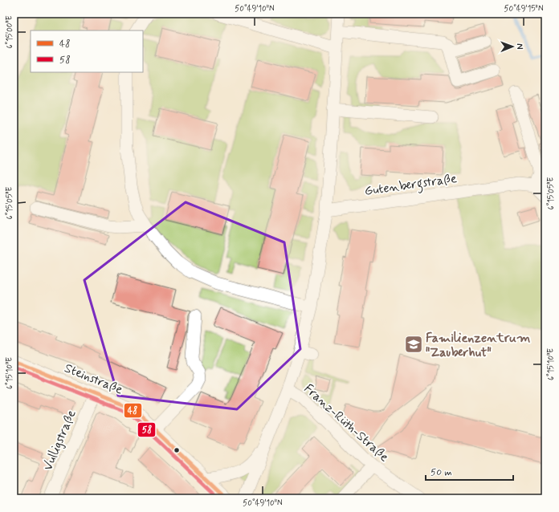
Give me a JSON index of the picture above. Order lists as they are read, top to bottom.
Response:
{
  "streets": {
    "street": [
      "Gutenbergstraße",
      "Steinstraße",
      "Franz-Rüth-Straße",
      "Vulligstraße"
    ]
  },
  "crossings": [
    ["Steinstraße", "Vulligstraße"]
  ],
  "places": {
    "school or university": ["Familienzentrum \"Zauberhut\""]
  },
  "lines": ["transit line 48", "transit line 58"],
  "legend": ["48", "58"],
  "scale_bar": "50 m",
  "north": "right",
  "coordinates": [
    "50°49'10\"N",
    "50°49'15\"N",
    "6°15'00\"E",
    "6°15'05\"E",
    "6°15'10\"E"
  ]
}
